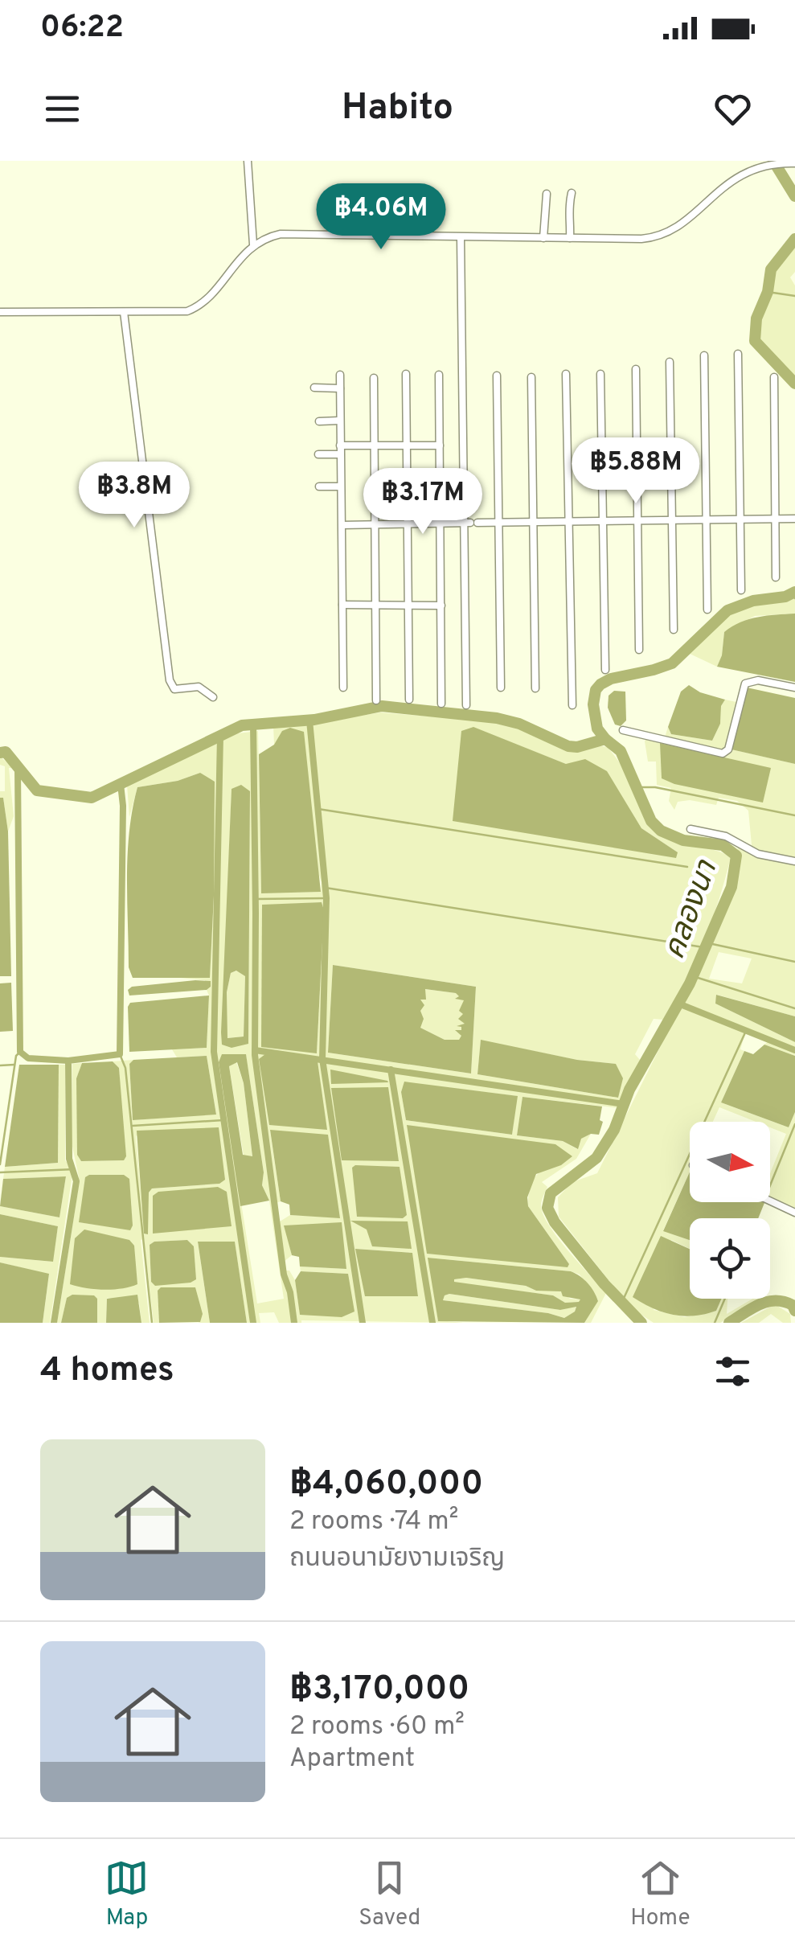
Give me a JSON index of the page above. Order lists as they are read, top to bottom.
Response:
{
  "water": ["คลองนา"],
  "north": "right",
  "page": {
    "status": "06:22",
    "header": "Habito",
    "price": [
      "฿4.06M",
      "฿5.88M",
      "฿3.8M",
      "฿3.17M"
    ],
    "heading": "4 homes",
    "list": [
      {
        "name": "฿4,060,000",
        "note": "2 rooms · 74 m² · ถนนอนามัยงามเจริญ"
      },
      {
        "name": "฿3,170,000",
        "note": "2 rooms · 60 m² · Apartment"
      }
    ],
    "tabs": ["Map", "Saved", "Home"]
  }
}
